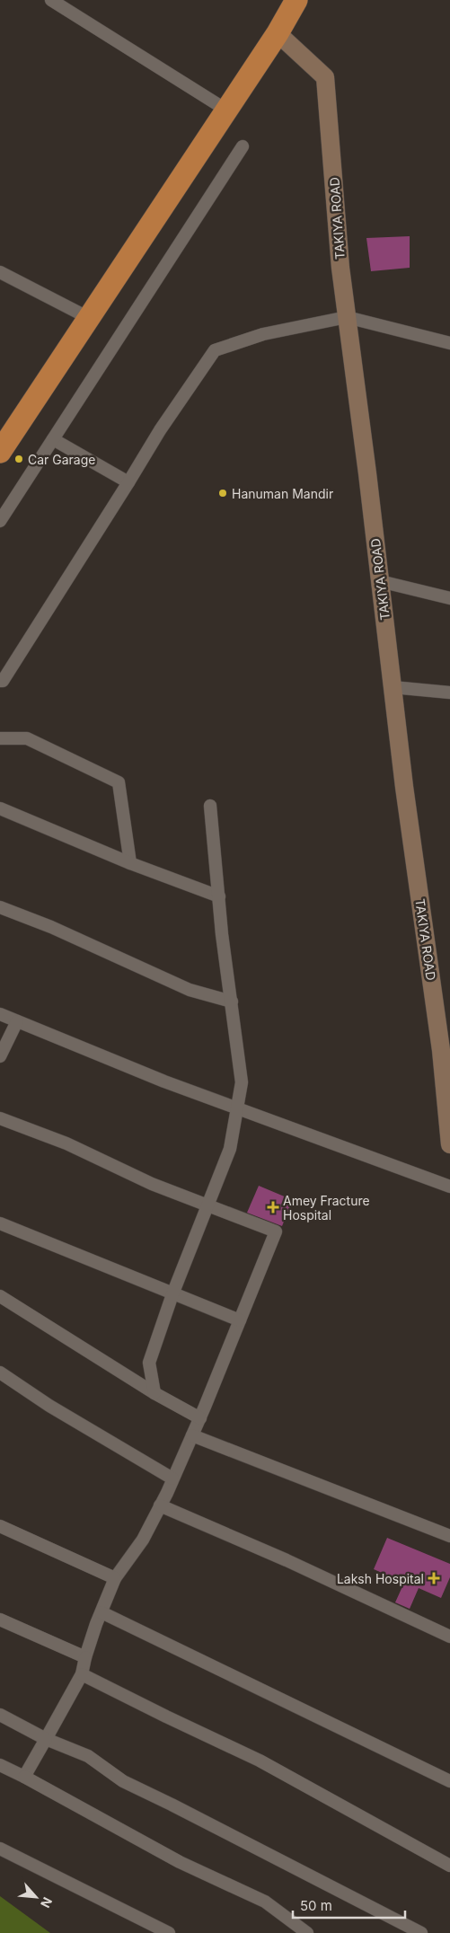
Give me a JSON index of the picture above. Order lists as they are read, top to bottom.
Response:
{
  "streets": {
    "main road": ["TAKIYA ROAD"]
  },
  "places": {
    "other": ["Car Garage", "Hanuman Mandir"],
    "health": ["Amey Fracture Hospital", "Laksh Hospital"]
  },
  "scale_bar": "50 m",
  "north": "bottom right"
}
